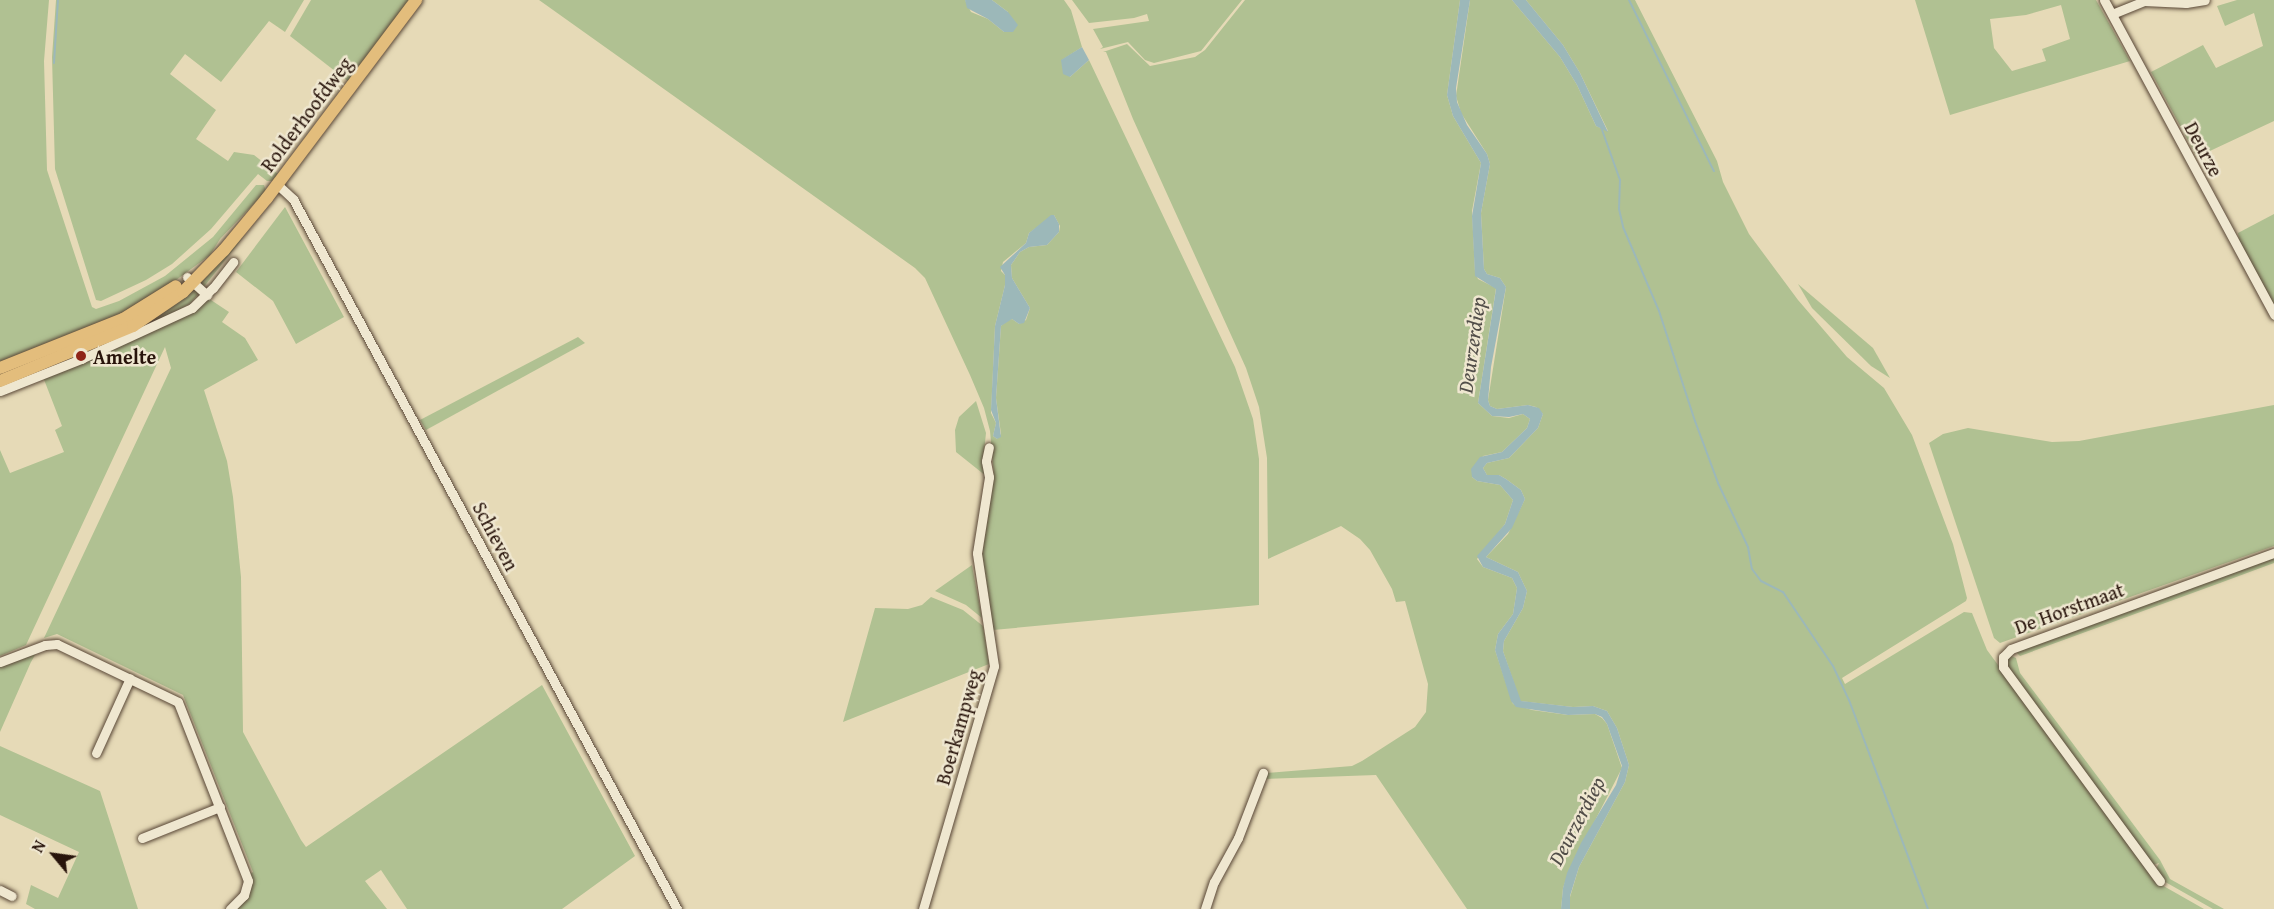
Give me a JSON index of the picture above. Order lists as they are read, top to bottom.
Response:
{
  "streets": {
    "main road": ["Rolderhoofdweg"],
    "street": [
      "Deurze",
      "Schieven",
      "De Horstmaat",
      "Boerkampweg"
    ]
  },
  "crossings": [
    ["Rolderhoofdweg", "Schieven"]
  ],
  "water": ["Deurzerdiep"],
  "places": ["Amelte"],
  "north": "top left"
}
